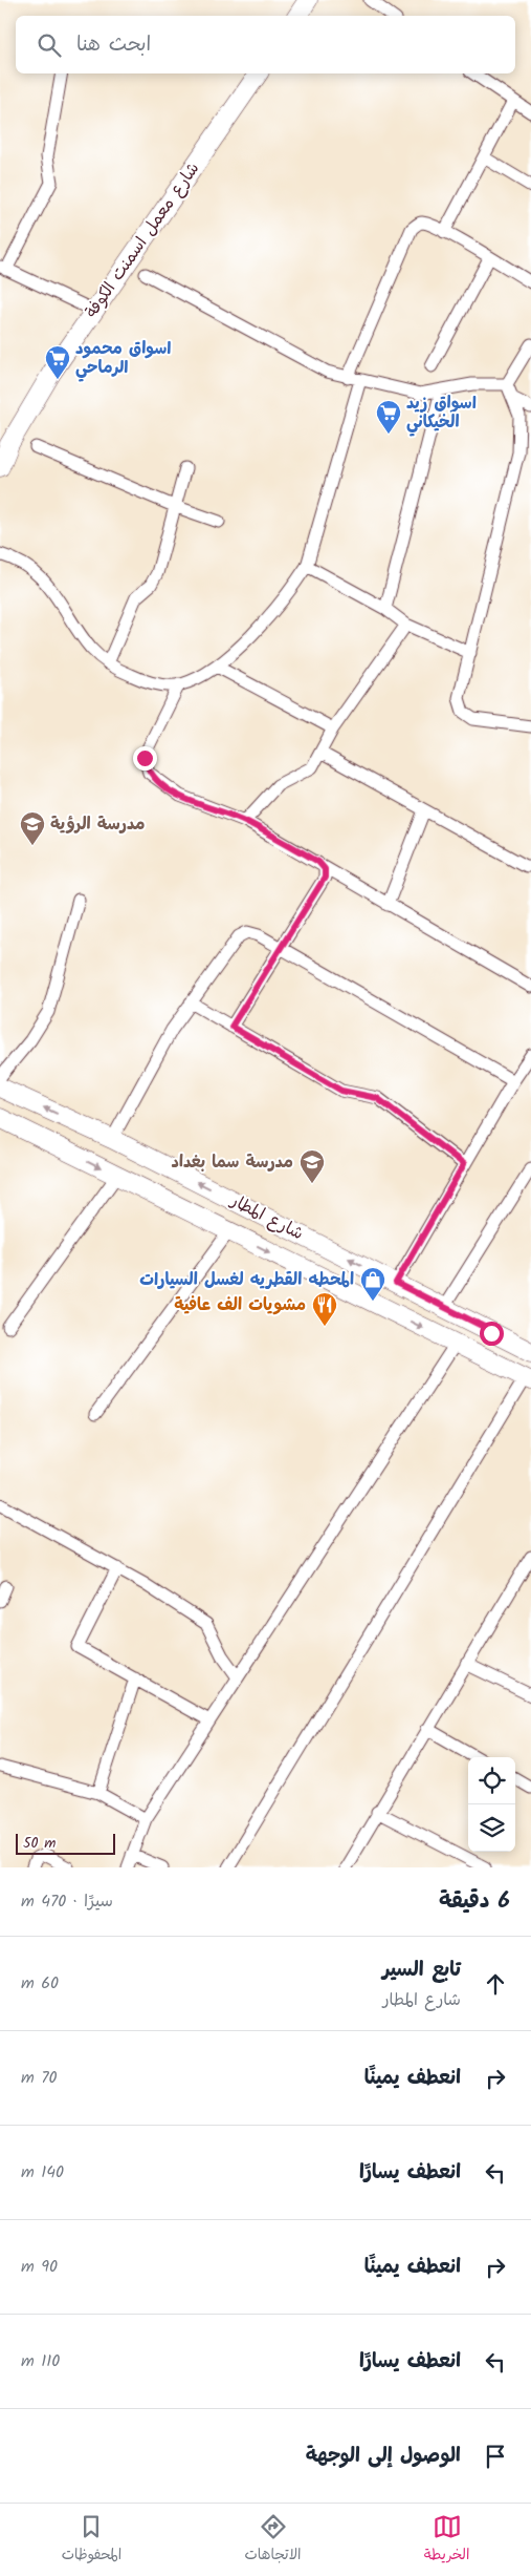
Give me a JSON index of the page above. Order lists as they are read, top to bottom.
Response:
{
  "streets": {
    "main road": ["شارع معمل اسمنت الكوفة", "شارع المطار"]
  },
  "places": {
    "supermarket": ["اسواق محمود الرماحي", "اسواق زيد الخيكاني"],
    "school or university": ["مدرسة الرؤية", "مدرسة سما بغداد"],
    "shop": ["المحطه القطريه لغسل السيارات"],
    "restaurant": ["مشويات الف عافية"]
  },
  "scale_bar": "50 m",
  "page": {
    "search": "ابحث هنا",
    "scale": "50 m",
    "heading": ["6 دقيقة", "سيرًا · 470 m"],
    "list": [
      ["تابع السير", "شارع المطار", "60 m"],
      ["انعطف يمينًا", "70 m"],
      ["انعطف يسارًا", "140 m"],
      ["انعطف يمينًا", "90 m"],
      ["انعطف يسارًا", "110 m"],
      "الوصول إلى الوجهة"
    ],
    "nav": ["الخريطة", "الاتجاهات", "المحفوظات"]
  }
}
